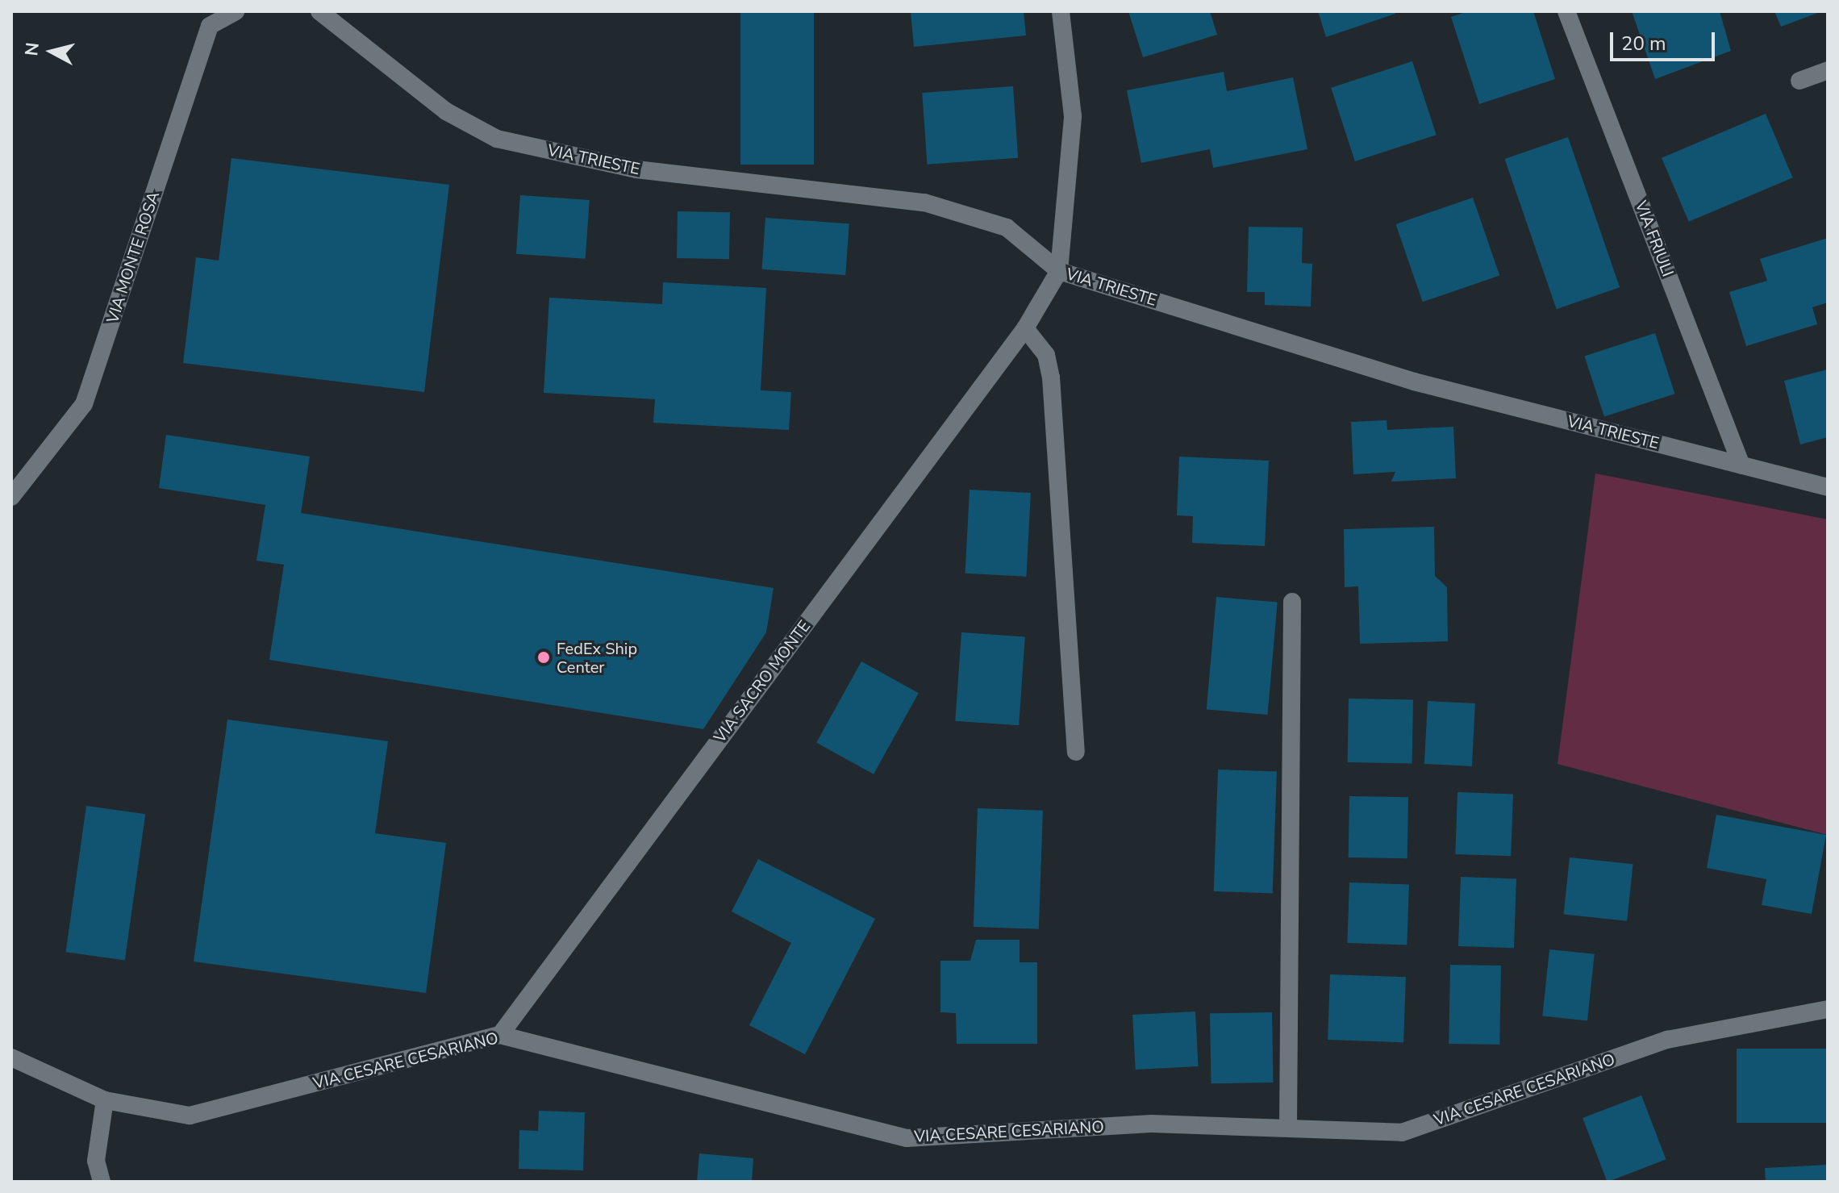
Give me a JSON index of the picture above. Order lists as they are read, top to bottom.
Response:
{
  "streets": {
    "street": [
      "VIA TRIESTE",
      "VIA FRIULI",
      "VIA MONTE ROSA",
      "VIA SACRO MONTE",
      "VIA CESARE CESARIANO"
    ]
  },
  "crossings": [
    ["VIA TRIESTE", "VIA FRIULI"],
    ["VIA TRIESTE", "VIA SACRO MONTE"],
    ["VIA SACRO MONTE", "VIA CESARE CESARIANO"]
  ],
  "places": ["FedEx Ship Center"],
  "scale_bar": "20 m",
  "north": "left"
}
